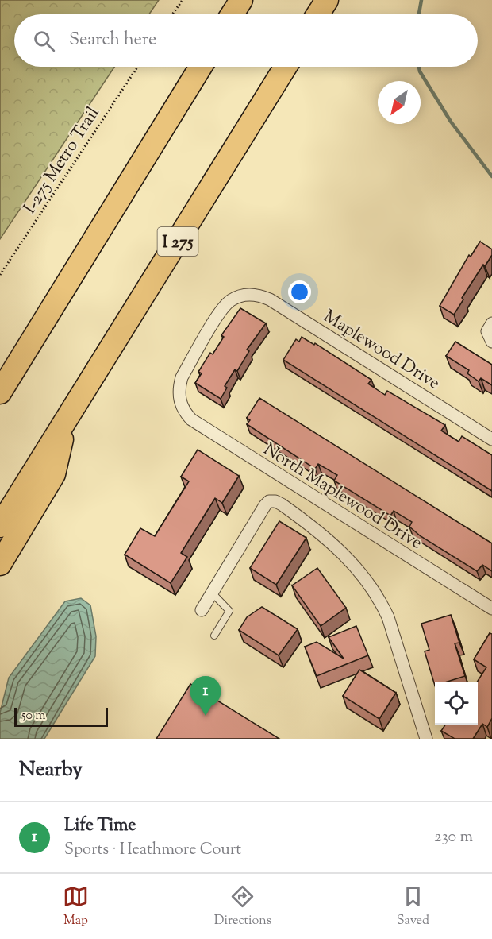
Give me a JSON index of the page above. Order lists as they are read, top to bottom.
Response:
{
  "streets": {
    "highway": ["I 275"],
    "street": ["Maplewood Drive", "North Maplewood Drive"],
    "path": ["I-275 Metro Trail"]
  },
  "crossings": [
    ["Maplewood Drive", "North Maplewood Drive"]
  ],
  "scale_bar": "50 m",
  "north": "bottom left",
  "page": {
    "search": "Search here",
    "pins": "1",
    "scale": "50 m",
    "heading": "Nearby",
    "list": [
      {
        "mark": "1",
        "name": "Life Time",
        "note": "Sports · Heathmore Court",
        "value": "230 m"
      }
    ],
    "nav": ["Map", "Directions", "Saved"]
  }
}
